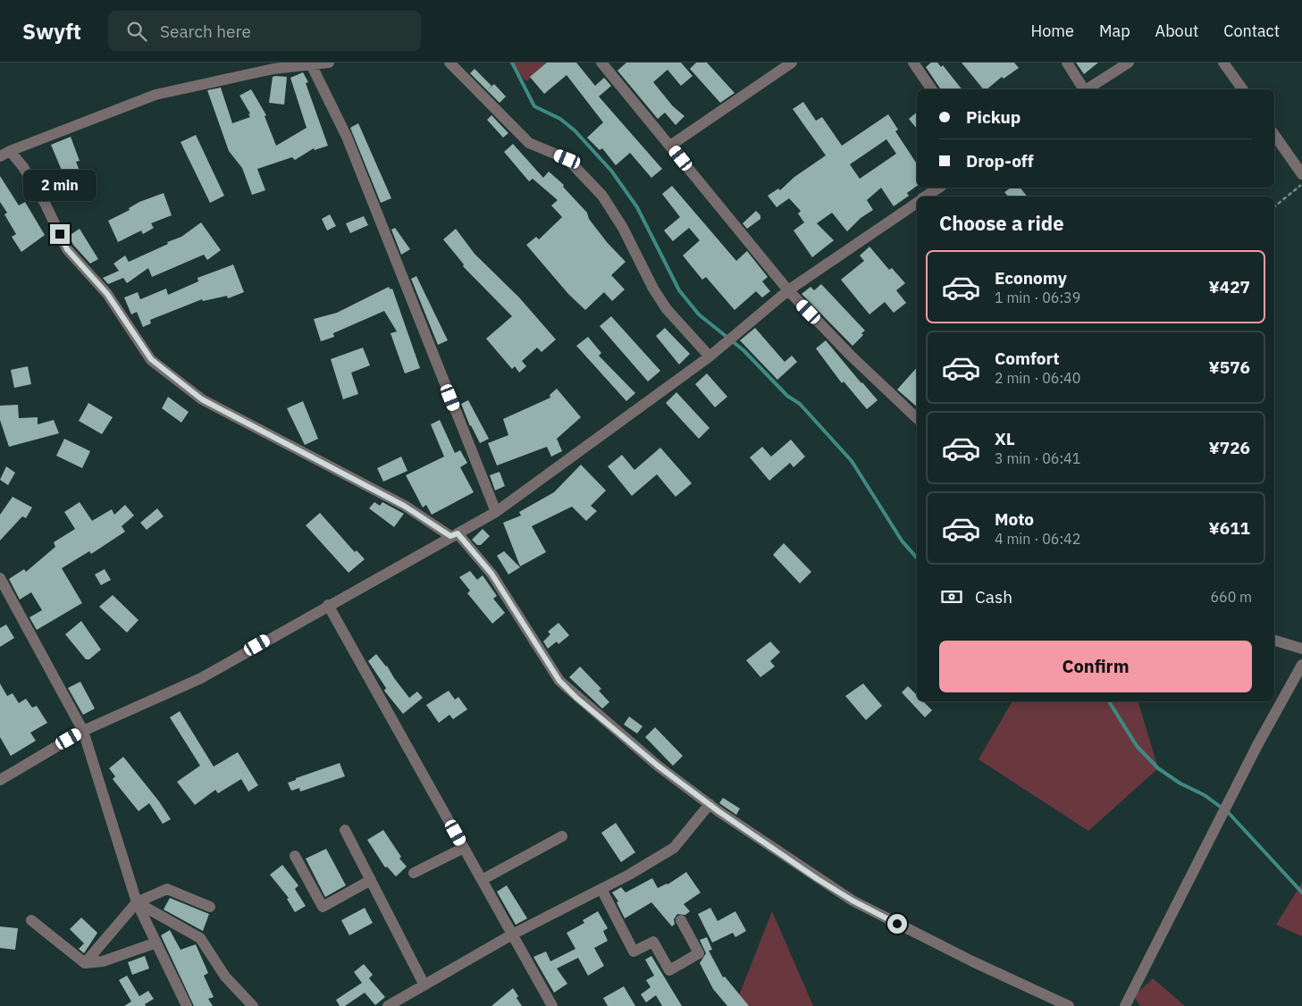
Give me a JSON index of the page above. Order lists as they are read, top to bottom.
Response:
{
  "page": {
    "header": "Swyft",
    "search": "Search here",
    "nav": [
      "Home",
      "Map",
      "About",
      "Contact"
    ],
    "banner": ["Pickup", "Drop-off"],
    "bubble": "2 min",
    "heading": "Choose a ride",
    "list": [
      {
        "name": "Economy",
        "note": "1 min · 06:39",
        "value": "¥427"
      },
      {
        "name": "Comfort",
        "note": "2 min · 06:40",
        "value": "¥576"
      },
      {
        "name": "XL",
        "note": "3 min · 06:41",
        "value": "¥726"
      },
      {
        "name": "Moto",
        "note": "4 min · 06:42",
        "value": "¥611"
      }
    ],
    "pay": ["Cash", "660 m"],
    "buttons": "Confirm"
  }
}
